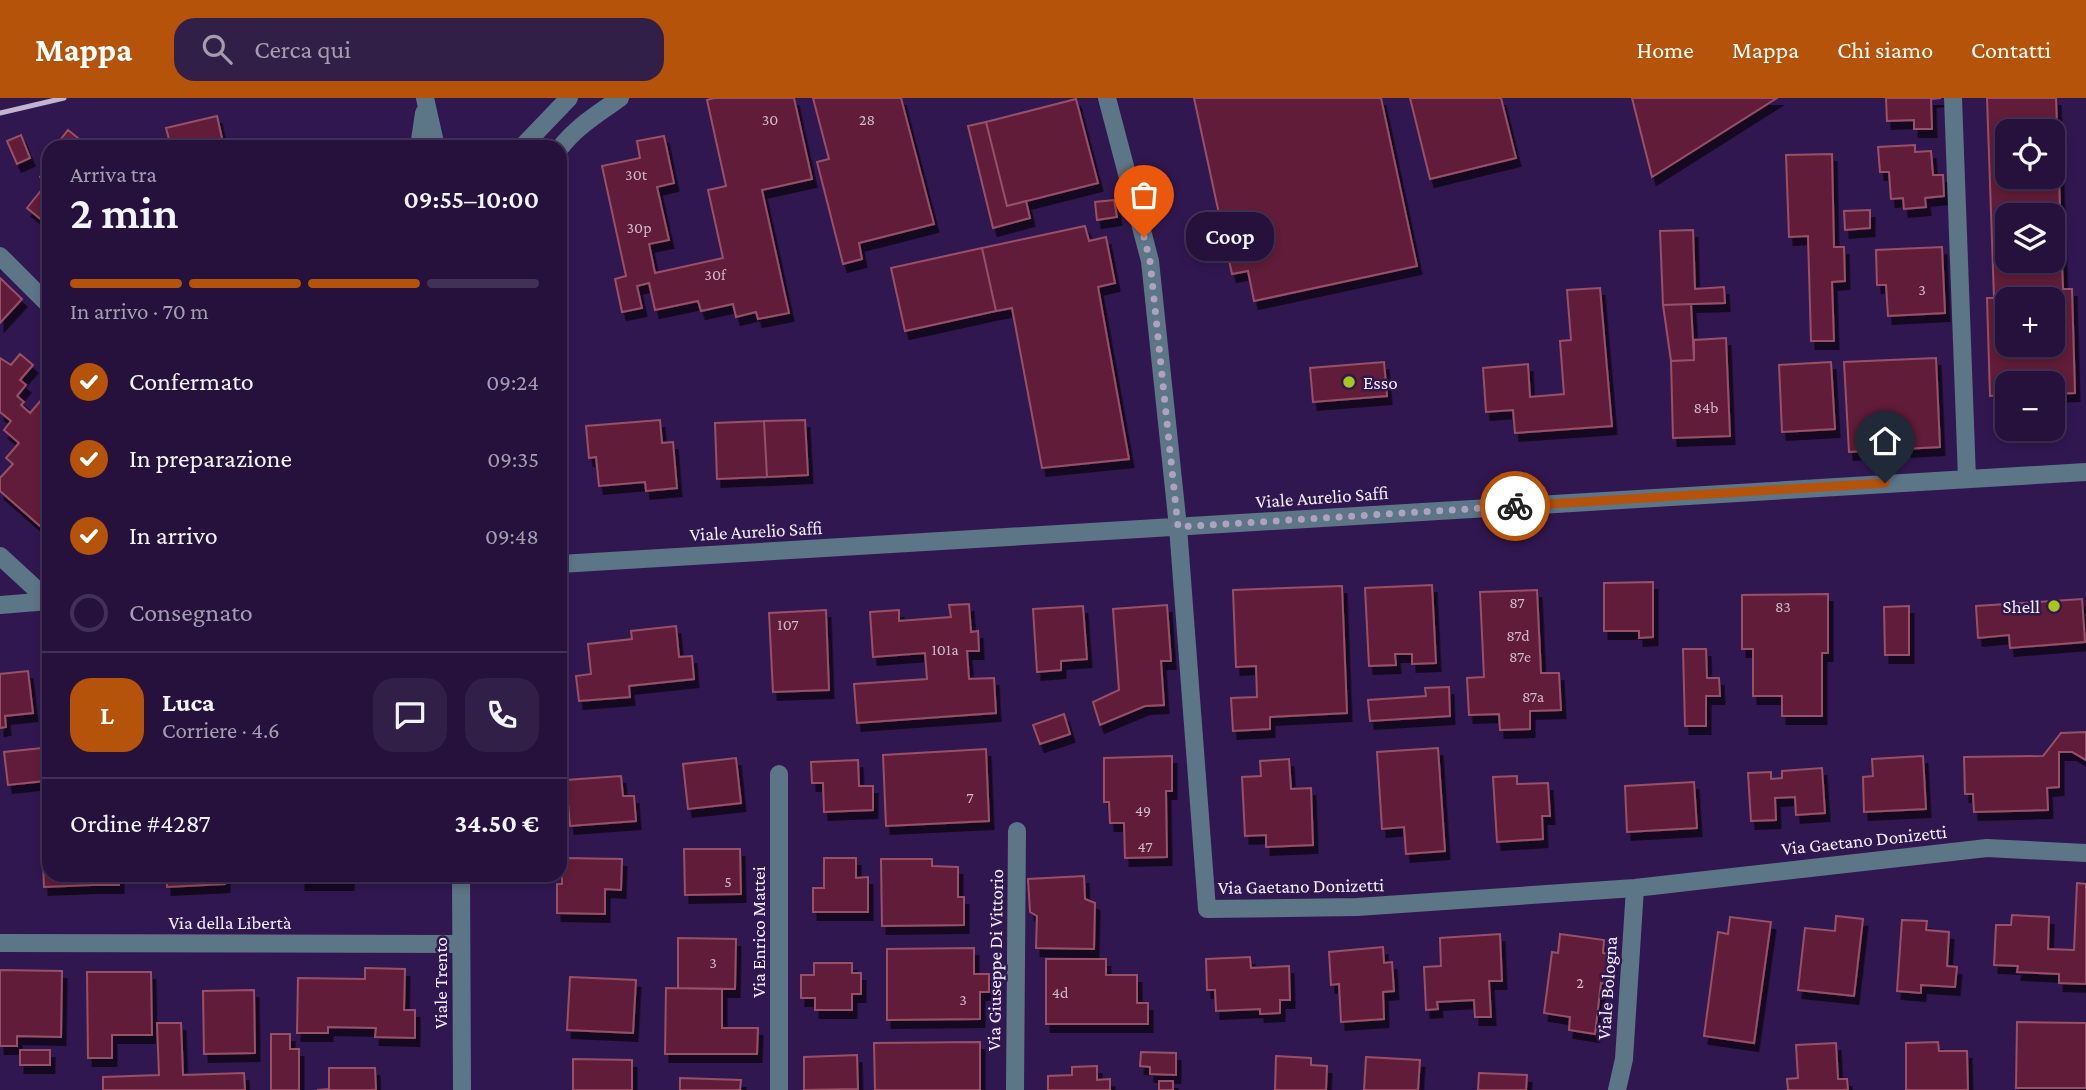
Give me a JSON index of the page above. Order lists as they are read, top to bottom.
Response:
{
  "streets": {
    "street": [
      "Viale Aurelio Saffi",
      "Via Gaetano Donizetti",
      "Via della Libertà",
      "Via Enrico Mattei",
      "Via Giuseppe Di Vittorio",
      "Viale Trento",
      "Viale Bologna"
    ]
  },
  "crossings": [
    ["Viale Aurelio Saffi", "Via Gaetano Donizetti"],
    ["Via Gaetano Donizetti", "Viale Bologna"],
    ["Via della Libertà", "Viale Trento"]
  ],
  "places": ["Coop", "Esso", "Shell"],
  "house_numbers": [
    "30",
    "28",
    "30t",
    "30p",
    "30f",
    "3",
    "84b",
    "87",
    "83",
    "107",
    "87d",
    "101a",
    "87e",
    "87a",
    "7",
    "49",
    "47",
    "5",
    "3",
    "2",
    "4d",
    "3"
  ],
  "page": {
    "header": "Mappa",
    "search": "Cerca qui",
    "nav": [
      "Home",
      "Mappa",
      "Chi siamo",
      "Contatti"
    ],
    "map_buttons": ["+", "−"],
    "heading": ["2 min", "Arriva tra", "09:55–10:00"],
    "panel": [
      "Luca",
      "Corriere · 4.6",
      "Ordine #4287",
      "34.50 €"
    ],
    "bubble": "Coop",
    "bar": "In arrivo · 70 m",
    "list": [
      ["Confermato", "09:24"],
      ["In preparazione", "09:35"],
      ["In arrivo", "09:48"],
      "Consegnato"
    ],
    "round": "L"
  }
}
